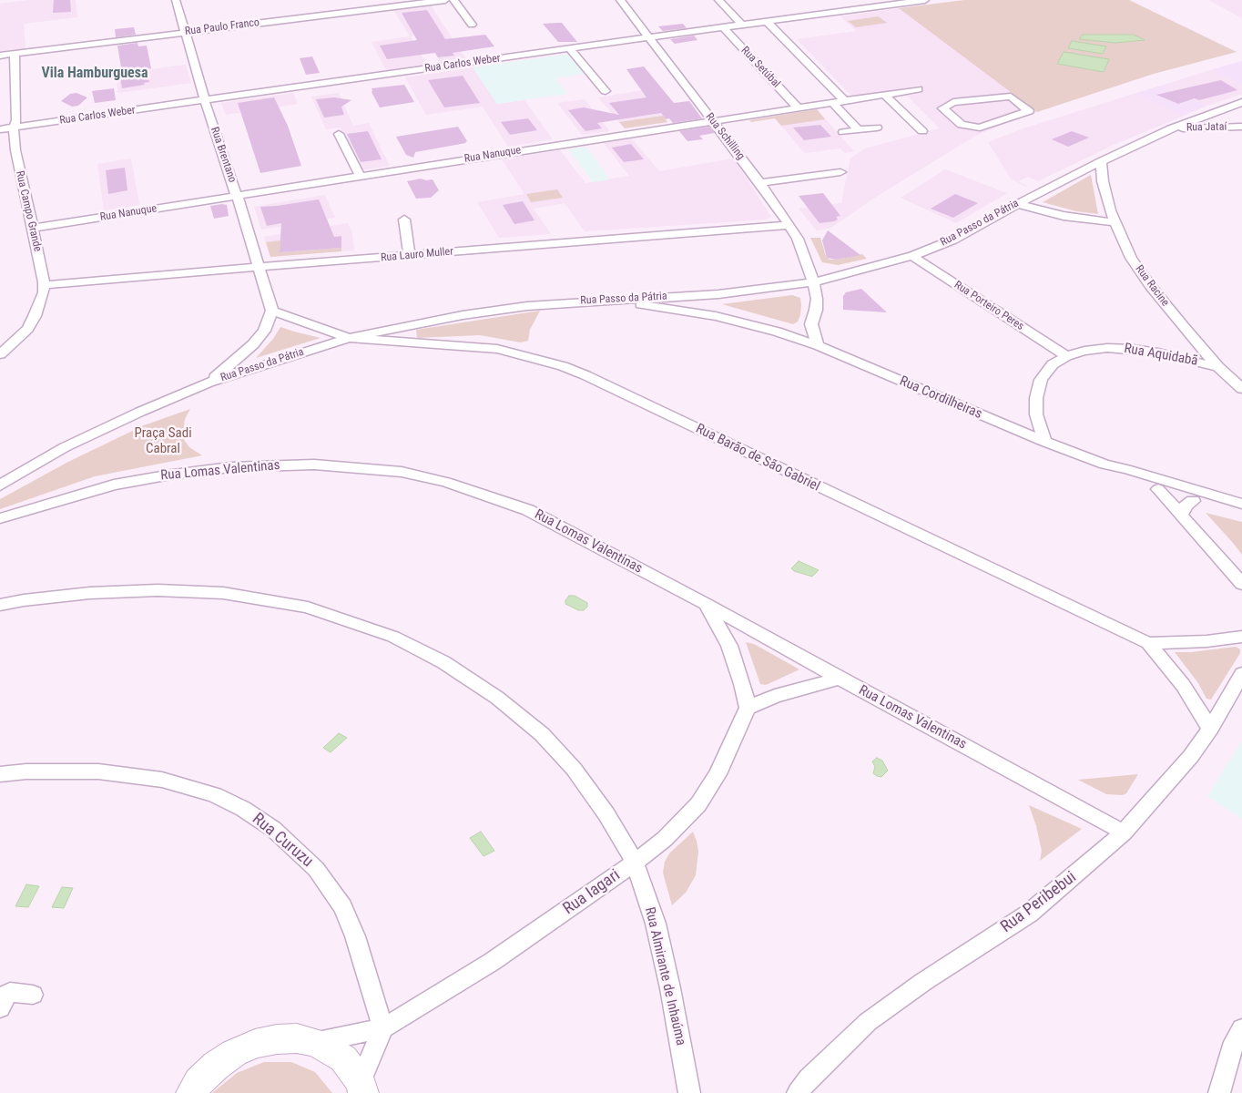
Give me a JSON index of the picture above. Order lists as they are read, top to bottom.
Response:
{
  "streets": {
    "street": [
      "Rua Paulo Franco",
      "Rua Carlos Weber",
      "Rua Setúbal",
      "Rua Jataí",
      "Rua Schilling",
      "Rua Brentano",
      "Rua Nanuque",
      "Rua Campo Grande",
      "Rua Passo da Pátria",
      "Rua Lauro Muller",
      "Rua Racine",
      "Rua Porteiro Peres",
      "Rua Aquidabã",
      "Rua Cordilheiras",
      "Rua Barão de São Gabriel",
      "Rua Lomas Valentinas",
      "Rua Curuzu",
      "Rua Iagari",
      "Rua Peribebui",
      "Rua Almirante de Inhaúma"
    ]
  },
  "crossings": [
    ["Rua Paulo Franco", "Rua Brentano"],
    ["Rua Paulo Franco", "Rua Campo Grande"],
    ["Rua Carlos Weber", "Rua Setúbal"],
    ["Rua Carlos Weber", "Rua Schilling"],
    ["Rua Carlos Weber", "Rua Brentano"],
    ["Rua Carlos Weber", "Rua Campo Grande"],
    ["Rua Setúbal", "Rua Nanuque"],
    ["Rua Jataí", "Rua Passo da Pátria"],
    ["Rua Schilling", "Rua Nanuque"],
    ["Rua Schilling", "Rua Passo da Pátria"],
    ["Rua Schilling", "Rua Lauro Muller"],
    ["Rua Brentano", "Rua Nanuque"],
    ["Rua Brentano", "Rua Lauro Muller"],
    ["Rua Nanuque", "Rua Campo Grande"],
    ["Rua Campo Grande", "Rua Lauro Muller"],
    ["Rua Passo da Pátria", "Rua Racine"],
    ["Rua Passo da Pátria", "Rua Porteiro Peres"],
    ["Rua Passo da Pátria", "Rua Cordilheiras"],
    ["Rua Passo da Pátria", "Rua Barão de São Gabriel"],
    ["Rua Racine", "Rua Aquidabã"],
    ["Rua Porteiro Peres", "Rua Aquidabã"],
    ["Rua Aquidabã", "Rua Cordilheiras"],
    ["Rua Barão de São Gabriel", "Rua Peribebui"],
    ["Rua Lomas Valentinas", "Rua Peribebui"],
    ["Rua Curuzu", "Rua Iagari"],
    ["Rua Iagari", "Rua Almirante de Inhaúma"]
  ],
  "districts": ["Vila Hamburguesa"],
  "parks": ["Praça Sadi Cabral"]
}
